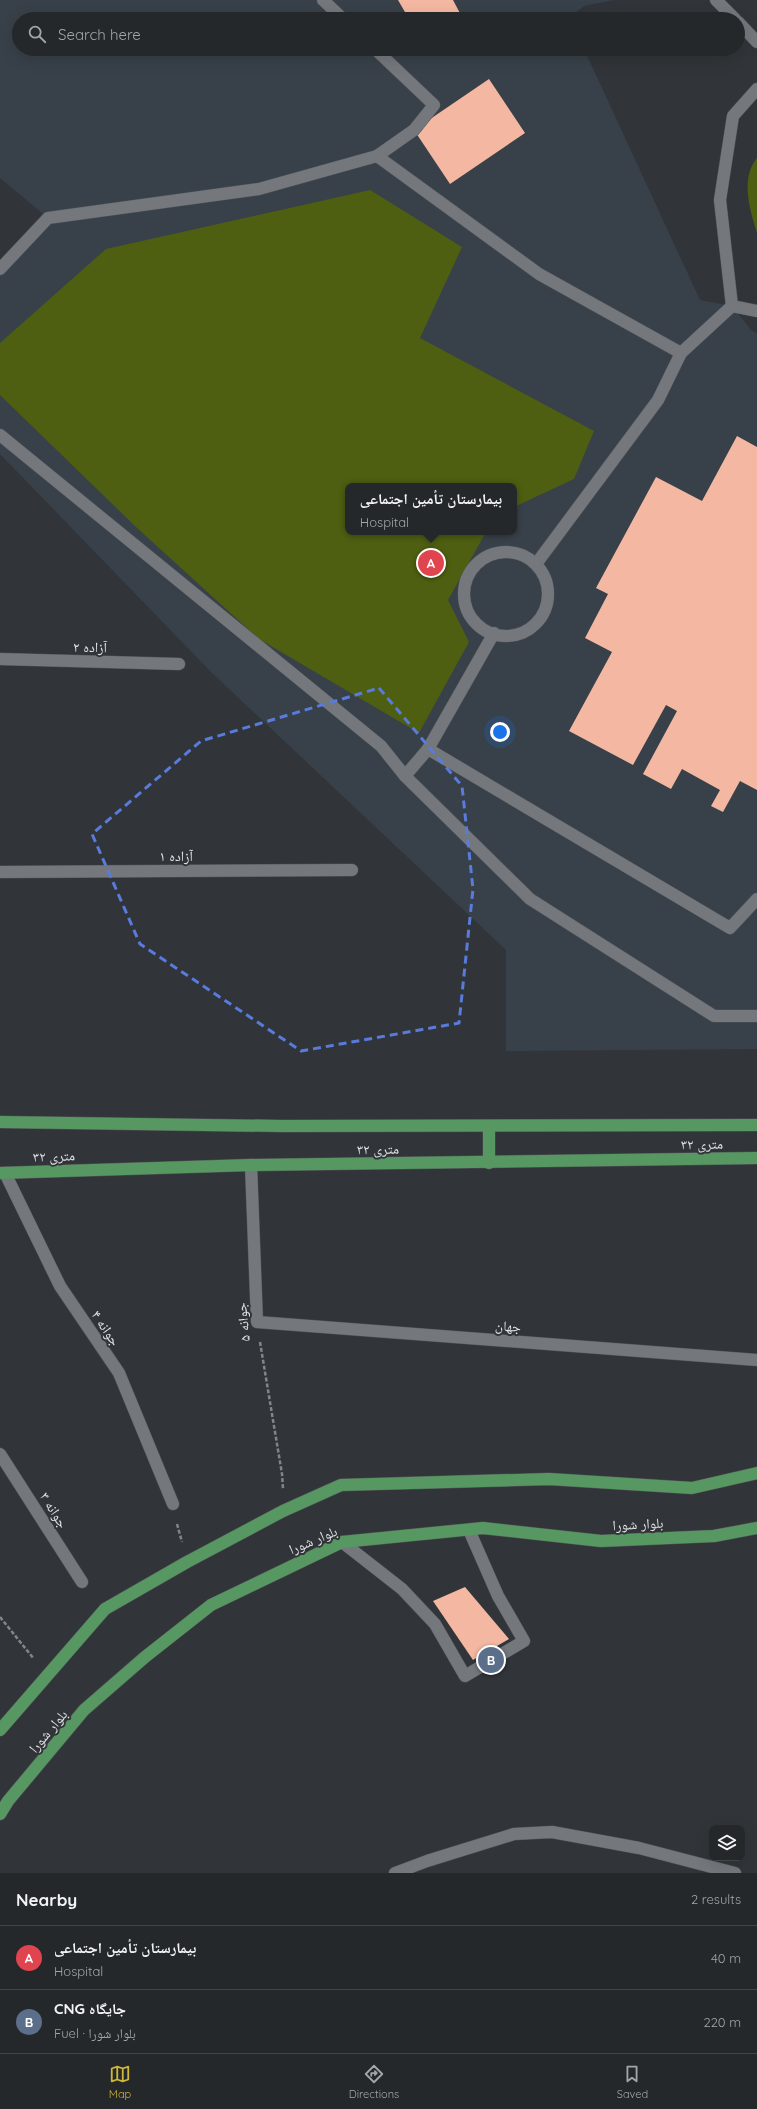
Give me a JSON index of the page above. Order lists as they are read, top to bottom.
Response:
{
  "streets": {
    "main road": ["۳۲ متری", "بلوار شورا"],
    "street": [
      "آزاده ۲",
      "آزاده ۱",
      "جوانه ۵",
      "جهان",
      "جوانه ۴",
      "جوانه ۳"
    ]
  },
  "crossings": [
    ["۳۲ متری", "جوانه ۵"],
    ["۳۲ متری", "جوانه ۴"],
    ["جوانه ۵", "جهان"]
  ],
  "page": {
    "search": "Search here",
    "popup": ["بیمارستان تأمین اجتماعی", "Hospital"],
    "pins": ["A", "B"],
    "heading": ["Nearby", "2 results"],
    "list": [
      {
        "mark": "A",
        "name": "بیمارستان تأمین اجتماعی",
        "note": "Hospital",
        "value": "40 m"
      },
      {
        "mark": "B",
        "name": "CNG جایگاه",
        "note": "Fuel · بلوار شورا",
        "value": "220 m"
      }
    ],
    "nav": ["Map", "Directions", "Saved"]
  }
}
